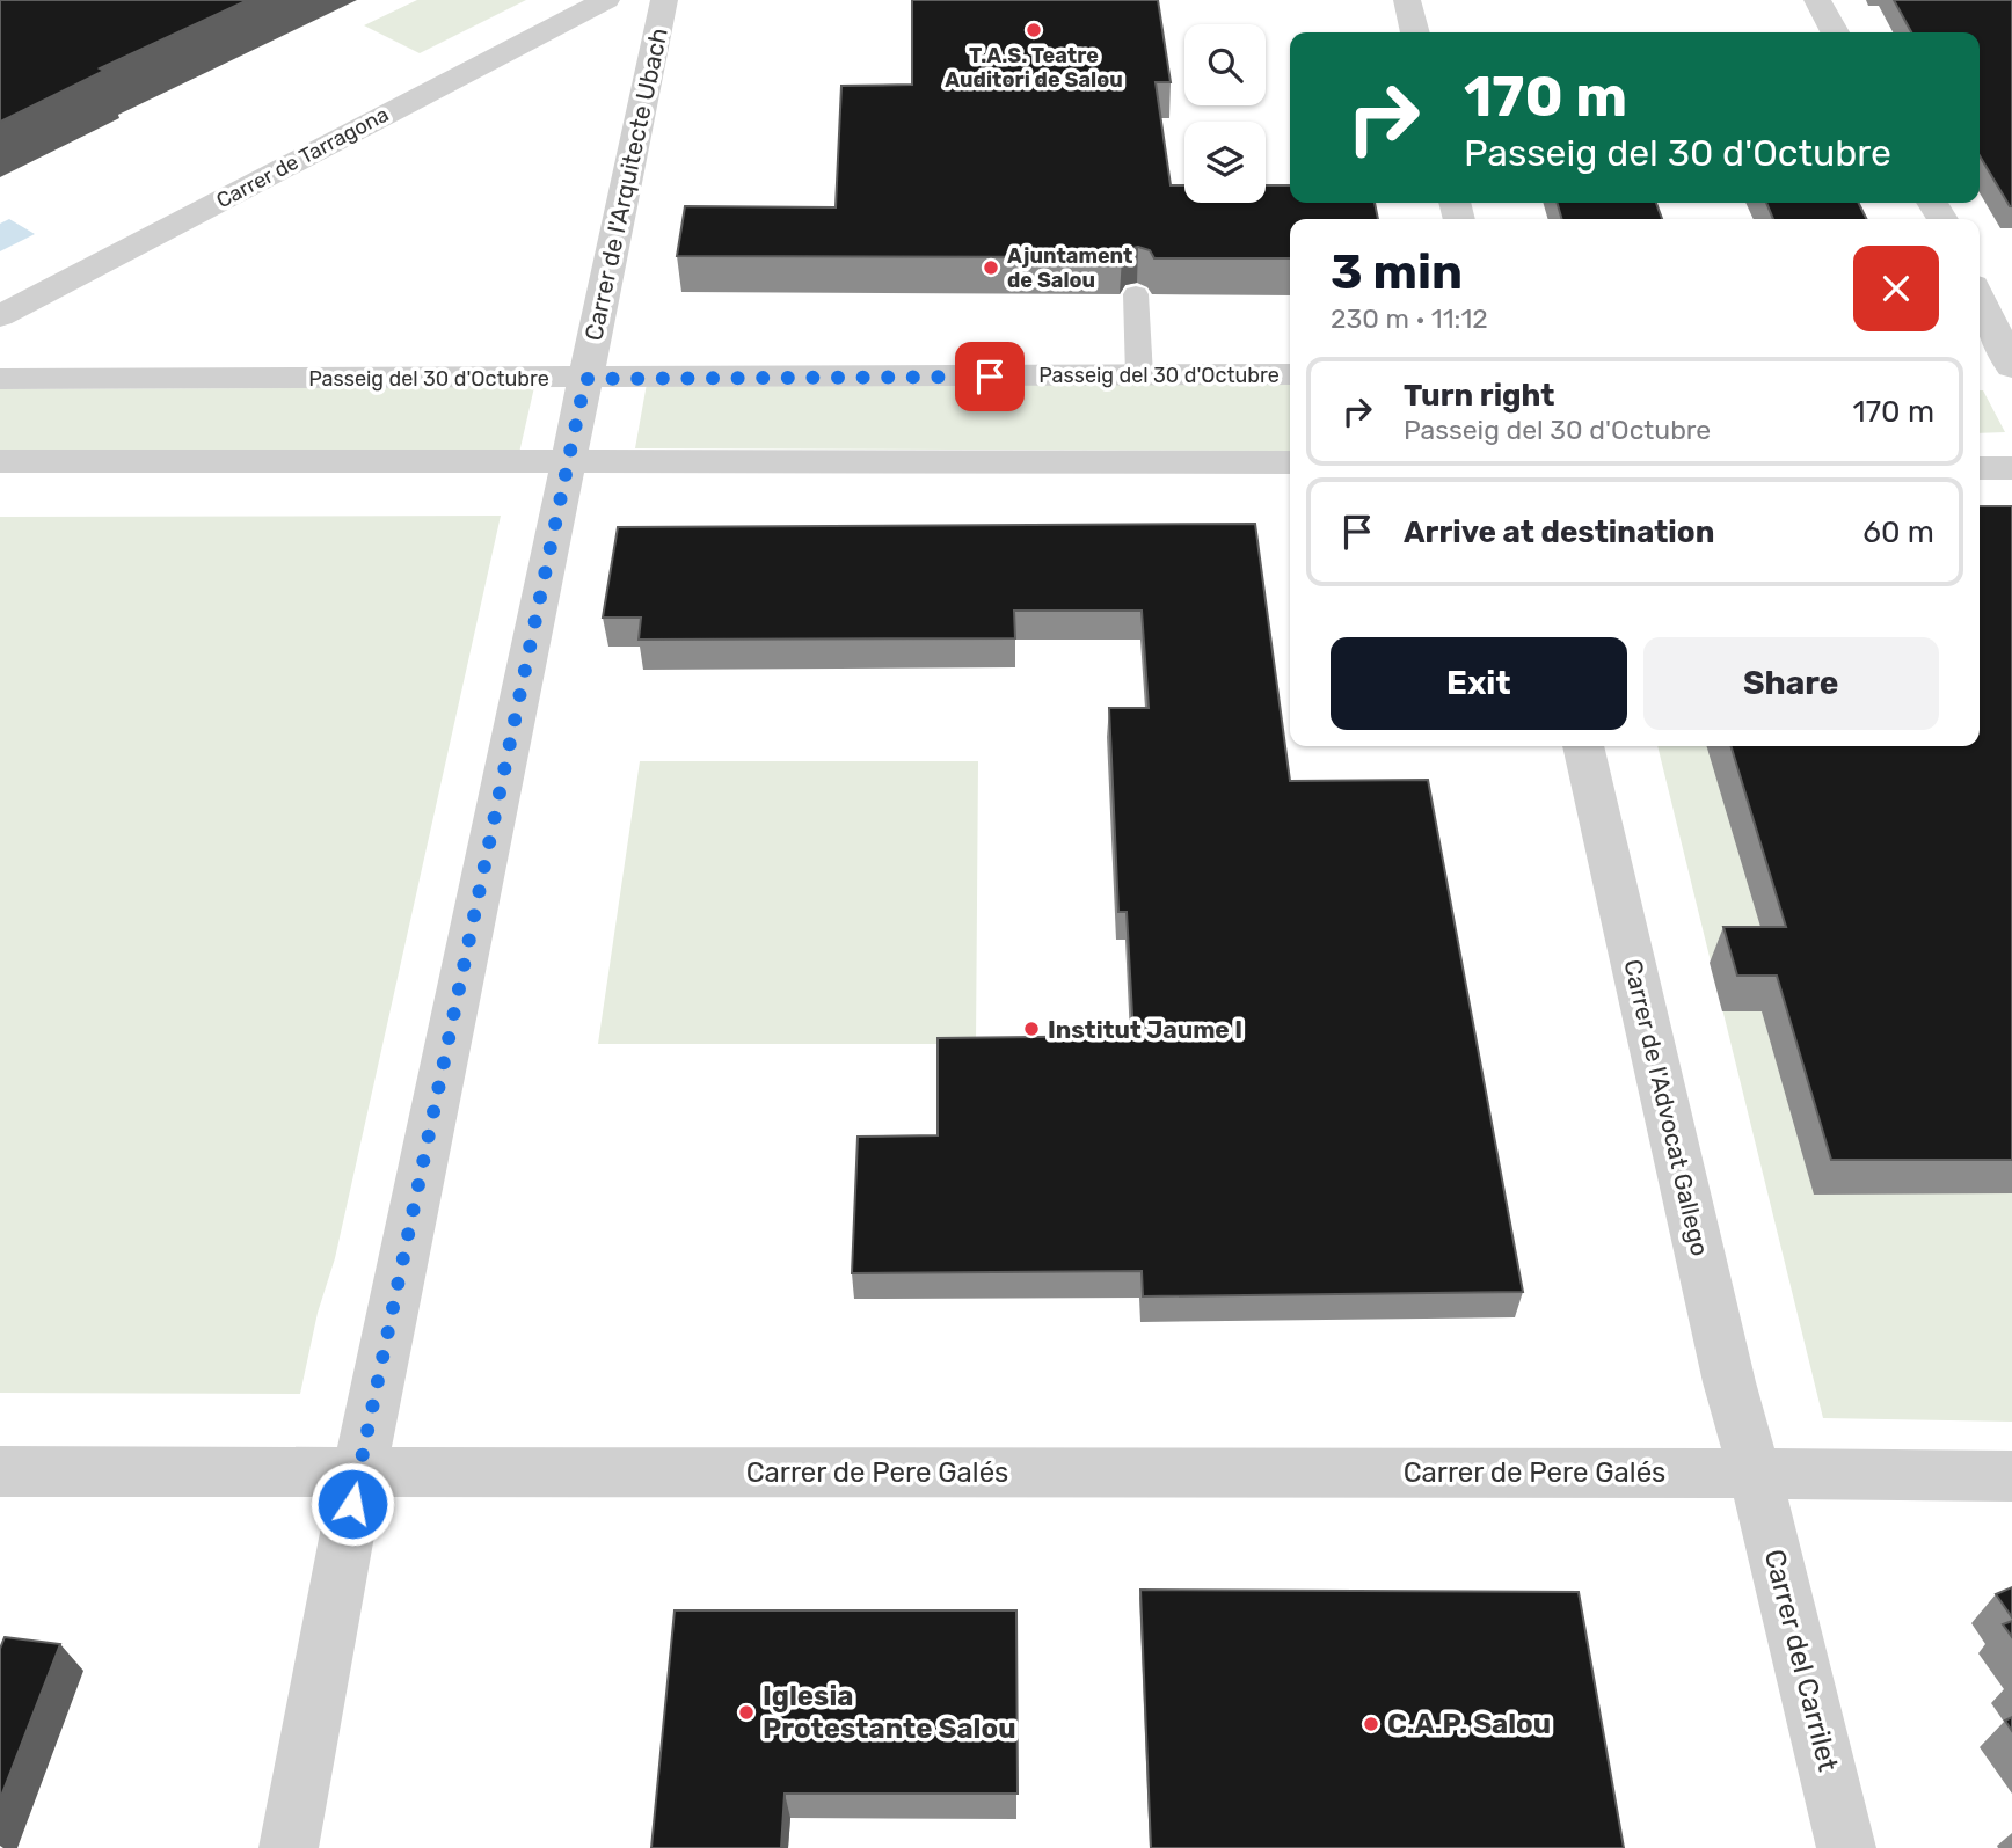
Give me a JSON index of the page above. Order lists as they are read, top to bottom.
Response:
{
  "streets": {
    "street": [
      "Carrer de Tarragona",
      "Carrer de l'Arquitecte Ubach",
      "Passeig del 30 d'Octubre",
      "Carrer de l'Advocat Gallego",
      "Carrer de Pere Galés",
      "Carrer del Carrilet"
    ]
  },
  "crossings": [
    ["Carrer de l'Arquitecte Ubach", "Passeig del 30 d'Octubre"],
    ["Carrer de l'Arquitecte Ubach", "Carrer de Pere Galés"],
    ["Carrer de l'Advocat Gallego", "Carrer de Pere Galés"],
    ["Carrer de l'Advocat Gallego", "Carrer del Carrilet"],
    ["Carrer de Pere Galés", "Carrer del Carrilet"]
  ],
  "places": [
    "T.A.S. Teatre Auditori de Salou",
    "Ajuntament de Salou",
    "Institut Jaume I",
    "Iglesia Protestante Salou",
    "C.A.P. Salou"
  ],
  "page": {
    "turn": ["170 m", "Passeig del 30 d'Octubre"],
    "heading": ["3 min", "230 m · 11:12"],
    "list": [
      {
        "name": "Turn right",
        "note": "Passeig del 30 d'Octubre",
        "value": "170 m"
      },
      {
        "name": "Arrive at destination",
        "value": "60 m"
      }
    ],
    "buttons": ["Exit", "Share"]
  }
}
